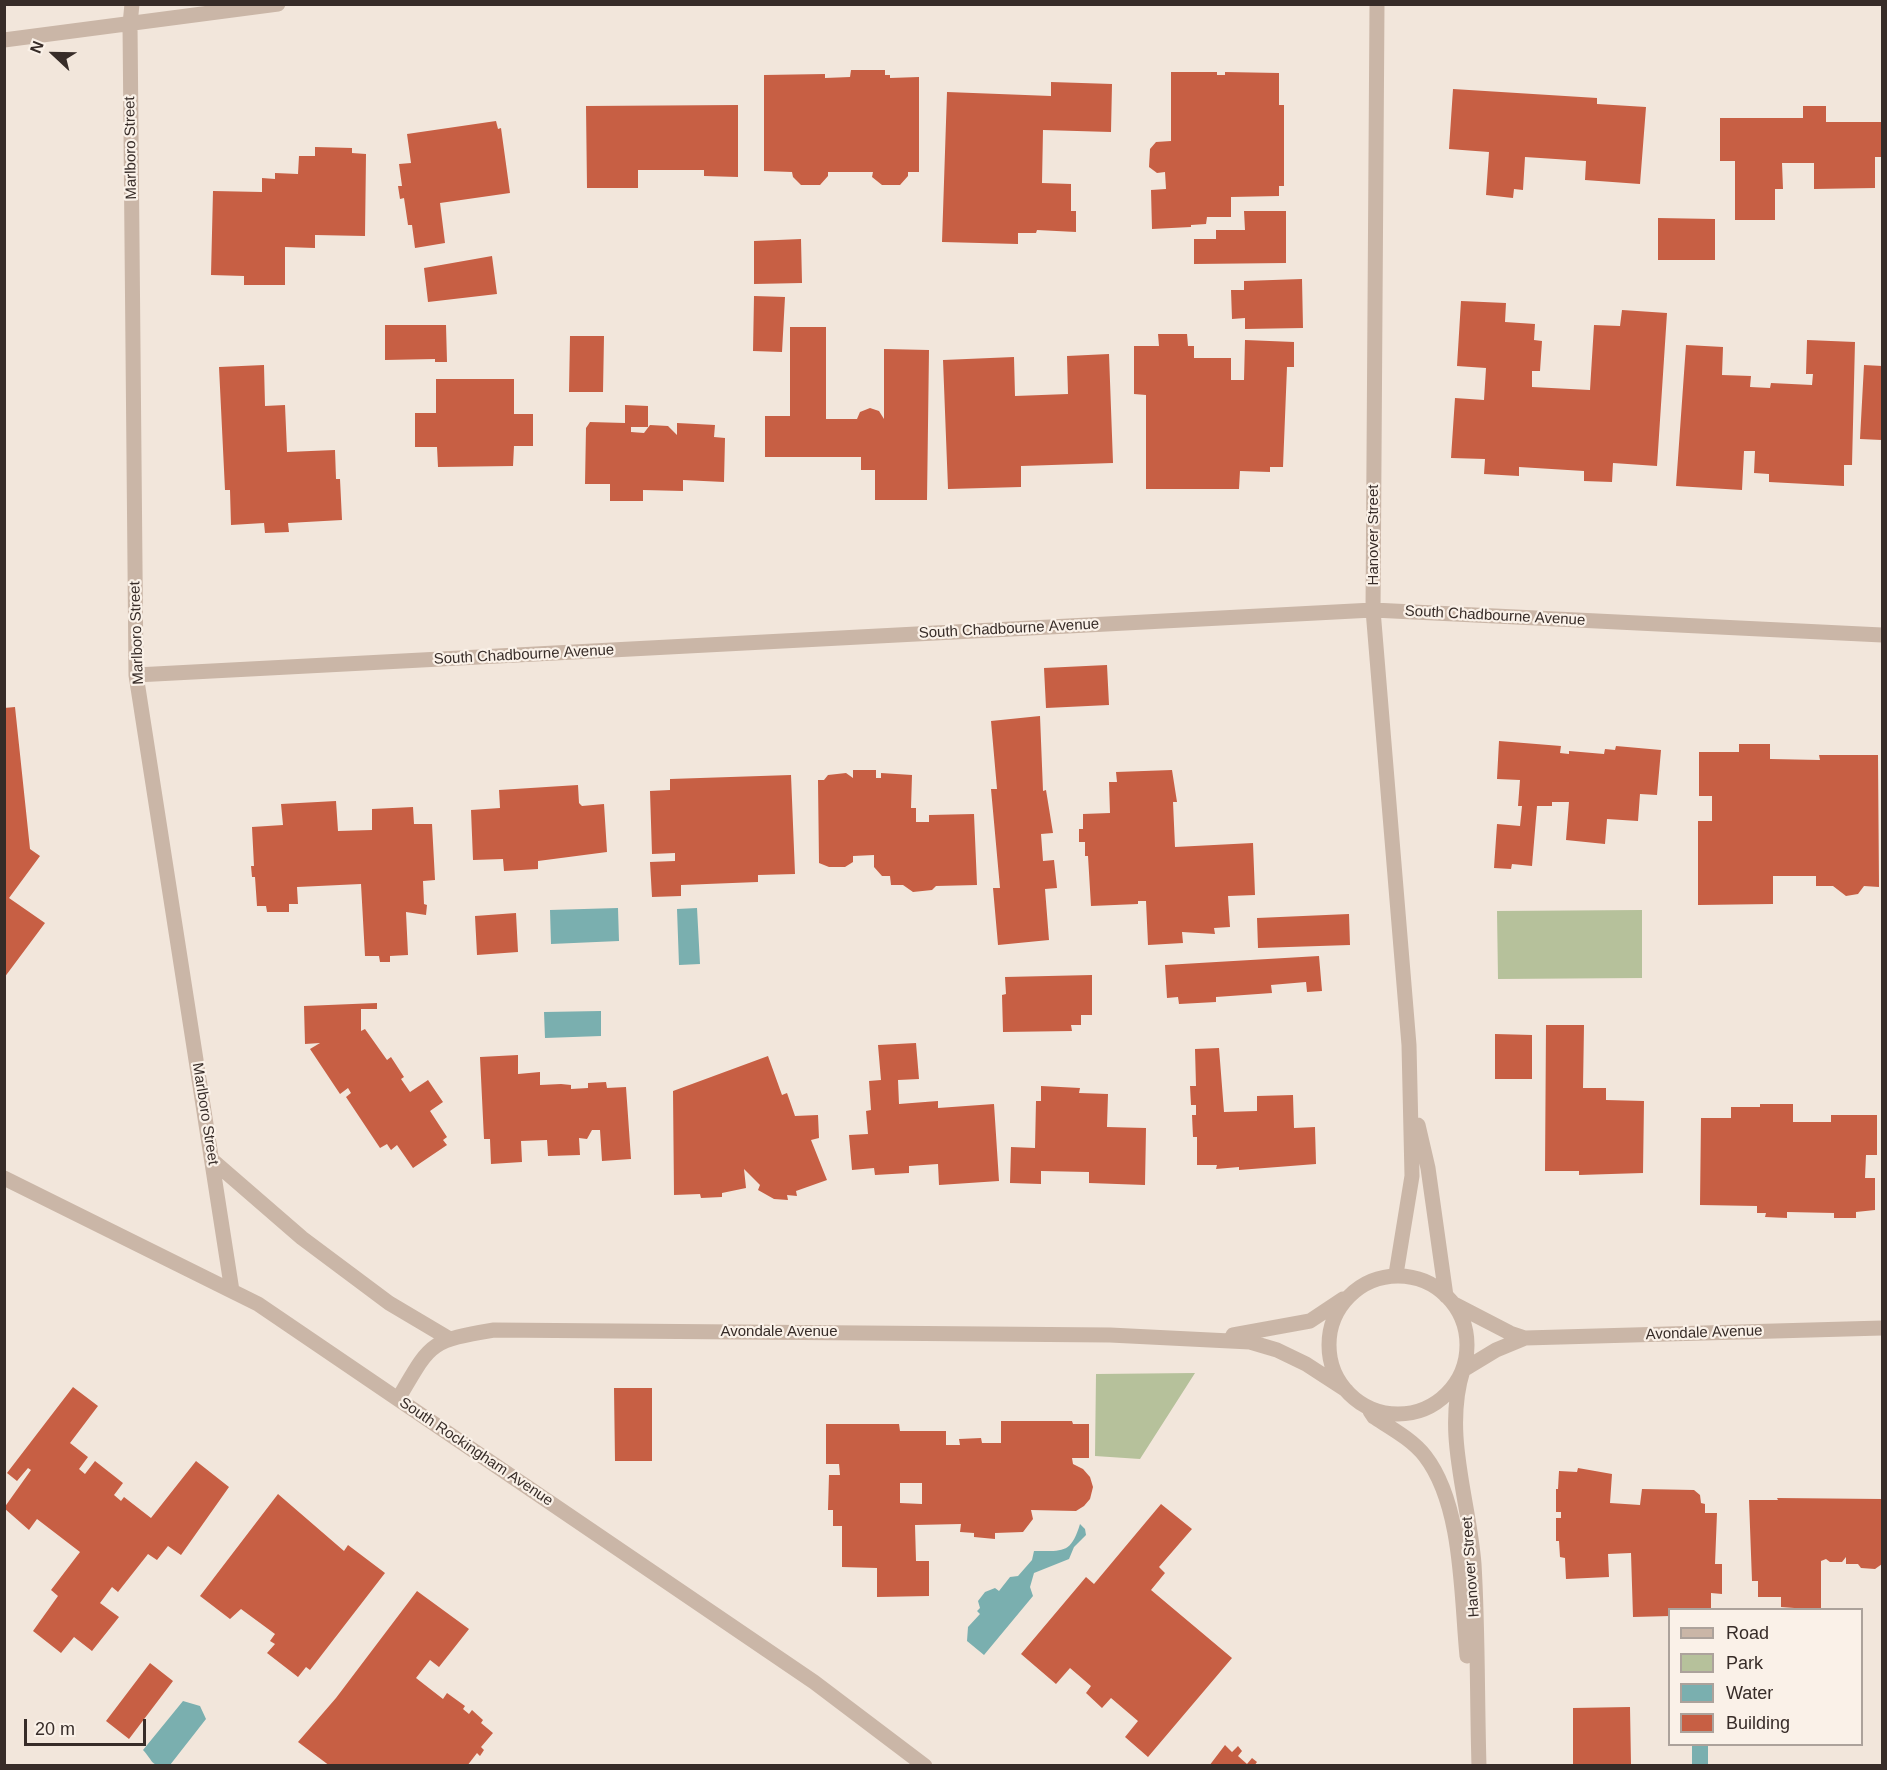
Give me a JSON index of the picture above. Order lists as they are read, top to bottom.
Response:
{
  "streets": {
    "street": [
      "Marlboro Street",
      "Hanover Street",
      "South Chadbourne Avenue",
      "Avondale Avenue",
      "South Rockingham Avenue"
    ]
  },
  "crossings": [
    ["Marlboro Street", "South Chadbourne Avenue"],
    ["Marlboro Street", "South Rockingham Avenue"],
    ["Hanover Street", "South Chadbourne Avenue"],
    ["Hanover Street", "Avondale Avenue"],
    ["Avondale Avenue", "South Rockingham Avenue"]
  ],
  "legend": [
    "Road",
    "Park",
    "Water",
    "Building"
  ],
  "scale_bar": "20 m",
  "north": "left"
}
